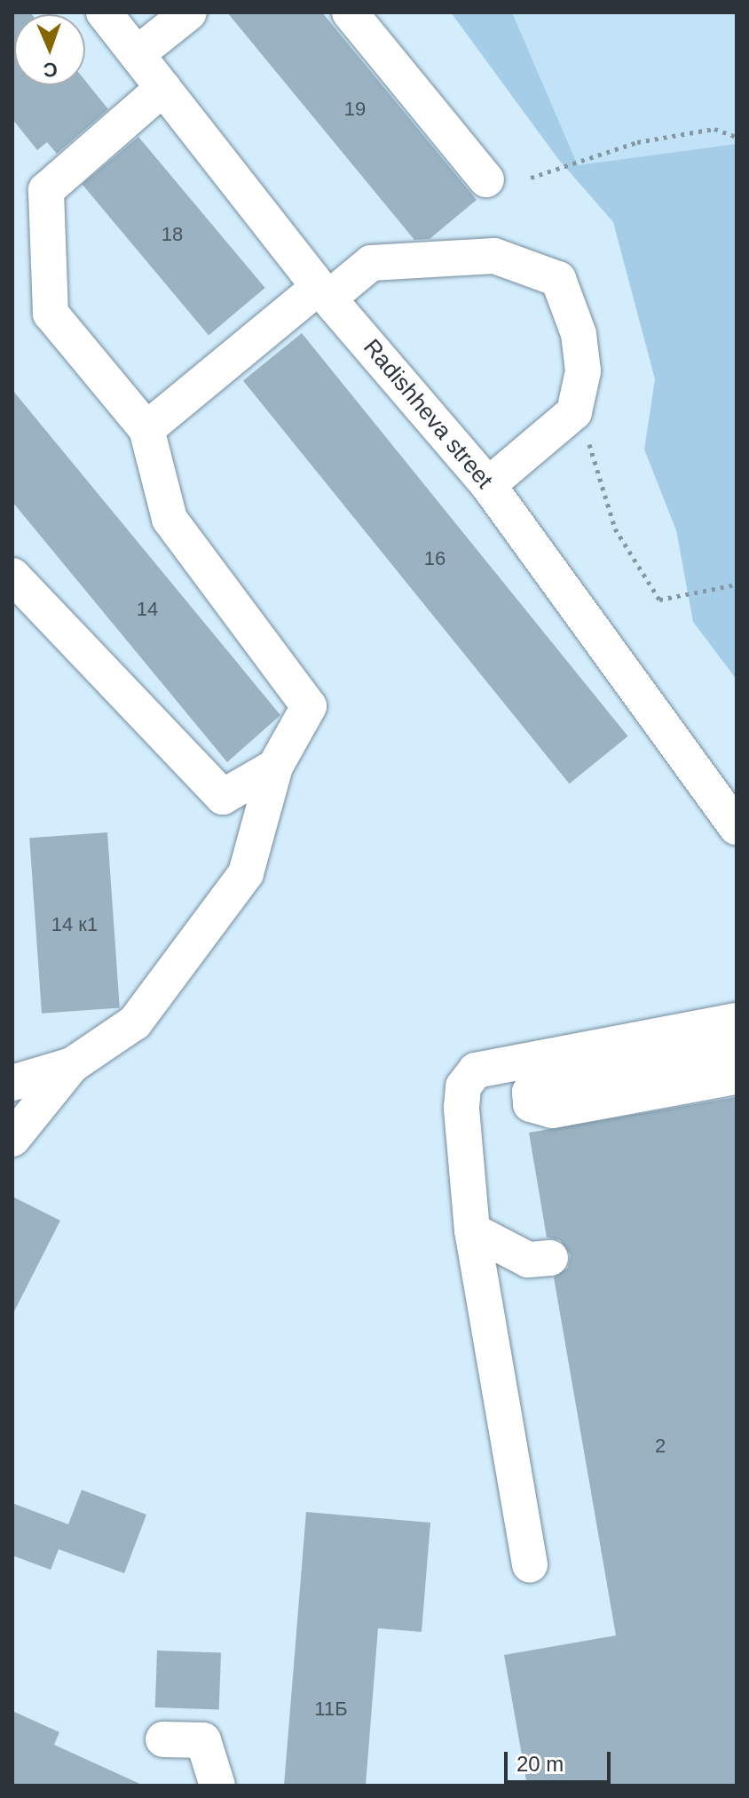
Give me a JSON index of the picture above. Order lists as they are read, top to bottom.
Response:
{
  "streets": {
    "street": ["Radishheva street"]
  },
  "house_numbers": [
    "19",
    "18",
    "16",
    "14",
    "14 к1",
    "2",
    "11Б"
  ],
  "scale_bar": "20 m",
  "north": "bottom"
}
